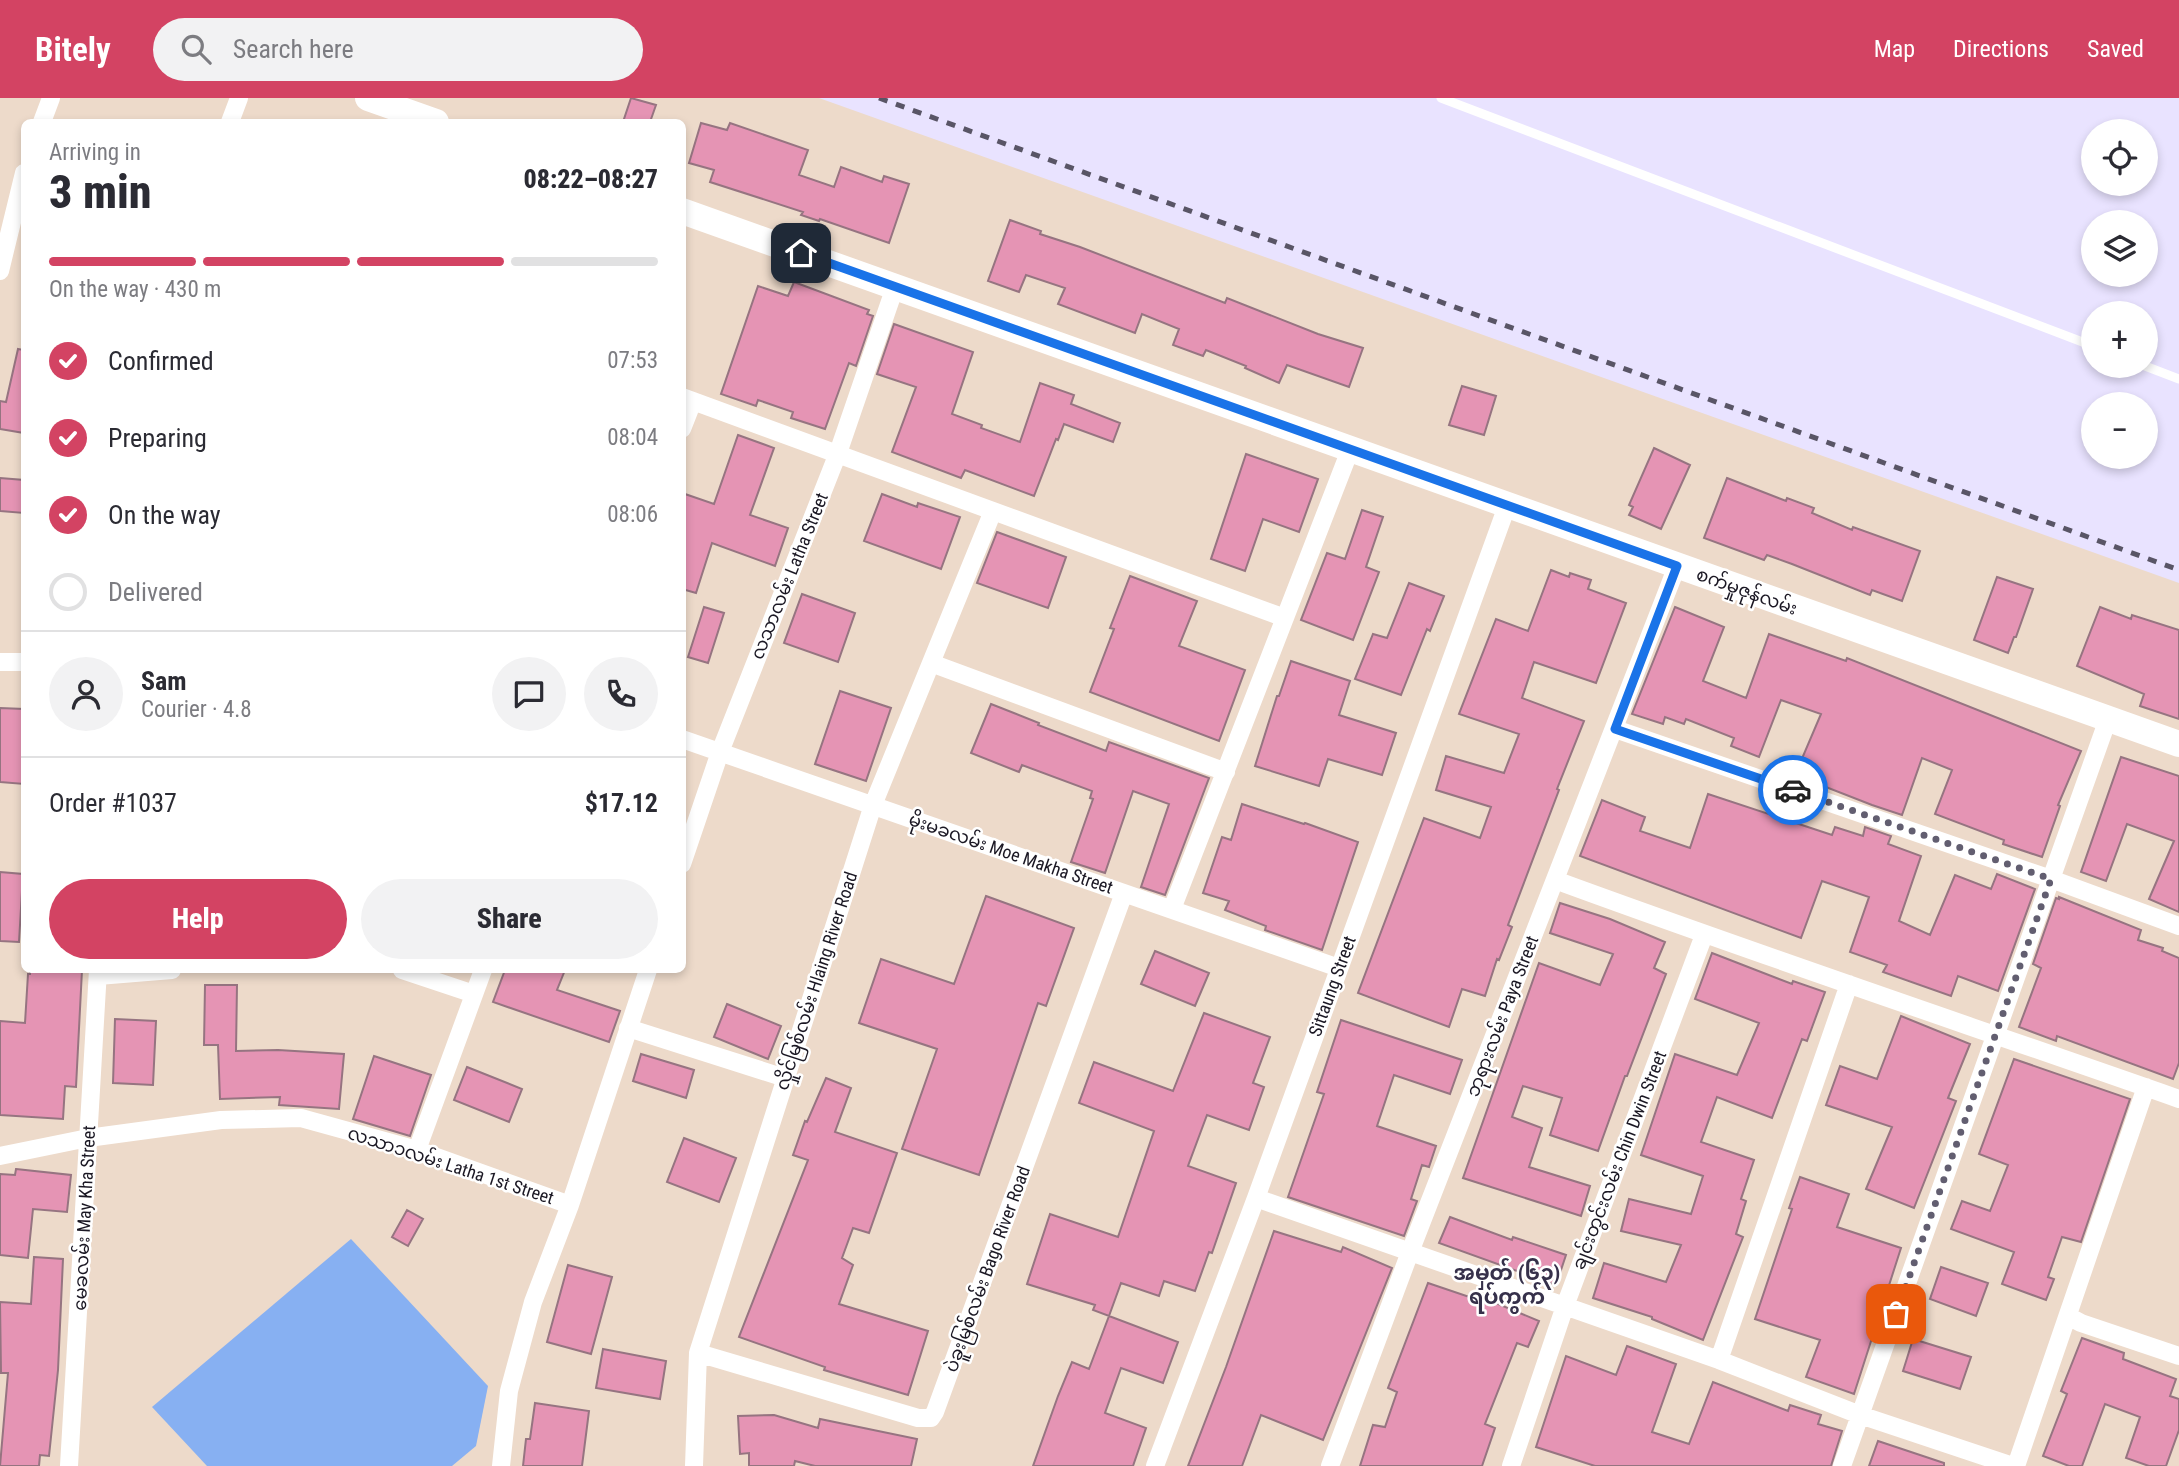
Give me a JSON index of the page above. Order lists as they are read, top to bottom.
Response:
{
  "streets": {
    "street": [
      "လသာလမ်း Latha Street",
      "စက်မှုဇုန်လမ်း",
      "မိုးမခလမ်း Moe Makha Street",
      "လှိုင်မြစ်လမ်း Hlaing River Road",
      "Sittaung Street",
      "ဘုရားလမ်း Paya Street",
      "ချင်းတွင်းလမ်း Chin Dwin Street",
      "လသာ၁လမ်း Latha 1st Street",
      "မေခလမ်း May Kha Street",
      "ပဲခူးမြစ်လမ်း Bago River Road"
    ]
  },
  "crossings": [
    ["လသာလမ်း Latha Street", "စက်မှုဇုန်လမ်း"],
    ["လသာလမ်း Latha Street", "မိုးမခလမ်း Moe Makha Street"],
    ["စက်မှုဇုန်လမ်း", "Sittaung Street"],
    ["စက်မှုဇုန်လမ်း", "ဘုရားလမ်း Paya Street"],
    ["မိုးမခလမ်း Moe Makha Street", "လှိုင်မြစ်လမ်း Hlaing River Road"],
    ["မိုးမခလမ်း Moe Makha Street", "Sittaung Street"],
    ["မိုးမခလမ်း Moe Makha Street", "ပဲခူးမြစ်လမ်း Bago River Road"],
    ["လှိုင်မြစ်လမ်း Hlaing River Road", "ပဲခူးမြစ်လမ်း Bago River Road"],
    ["လသာ၁လမ်း Latha 1st Street", "မေခလမ်း May Kha Street"]
  ],
  "districts": ["အမှတ် (၆၃) ရပ်ကွက်"],
  "page": {
    "header": "Bitely",
    "search": "Search here",
    "nav": ["Map", "Directions", "Saved"],
    "map_buttons": ["+", "−"],
    "heading": ["3 min", "Arriving in", "08:22–08:27"],
    "panel": [
      "Sam",
      "Courier · 4.8",
      "Order #1037",
      "$17.12"
    ],
    "bar": "On the way · 430 m",
    "list": [
      ["Confirmed", "07:53"],
      ["Preparing", "08:04"],
      ["On the way", "08:06"],
      "Delivered"
    ],
    "buttons": ["Help", "Share"]
  }
}
